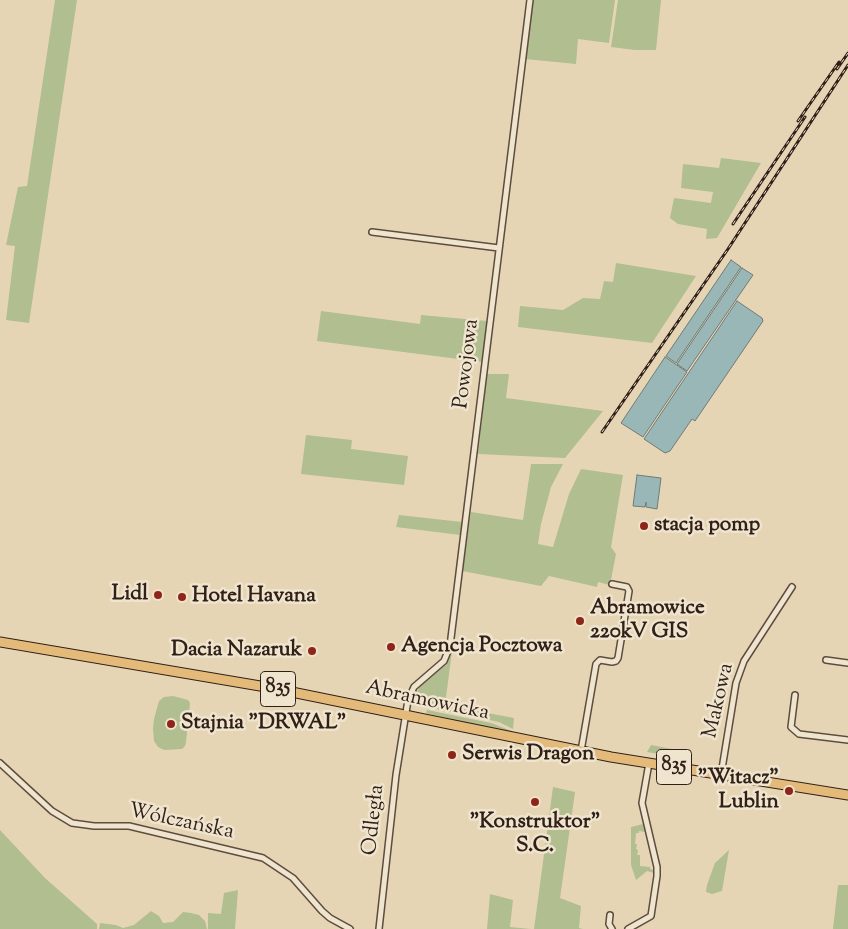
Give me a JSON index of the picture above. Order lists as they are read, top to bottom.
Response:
{
  "streets": {
    "main road": ["835", "Abramowicka"],
    "street": [
      "Powojowa",
      "Makowa",
      "Odległa",
      "Wólczańska"
    ]
  },
  "crossings": [
    ["Powojowa", "Abramowicka"],
    ["Powojowa", "Odległa"],
    ["Makowa", "Abramowicka"],
    ["Abramowicka", "Odległa"]
  ],
  "places": [
    "stacja pomp",
    "Lidl",
    "Hotel Havana",
    "Abramowice 220kV GIS",
    "Agencja Pocztowa",
    "Dacia Nazaruk",
    "Stajnia \"DRWAL\"",
    "Serwis Dragon",
    "\"Witacz\" Lublin",
    "\"Konstruktor\" S.C."
  ]
}
